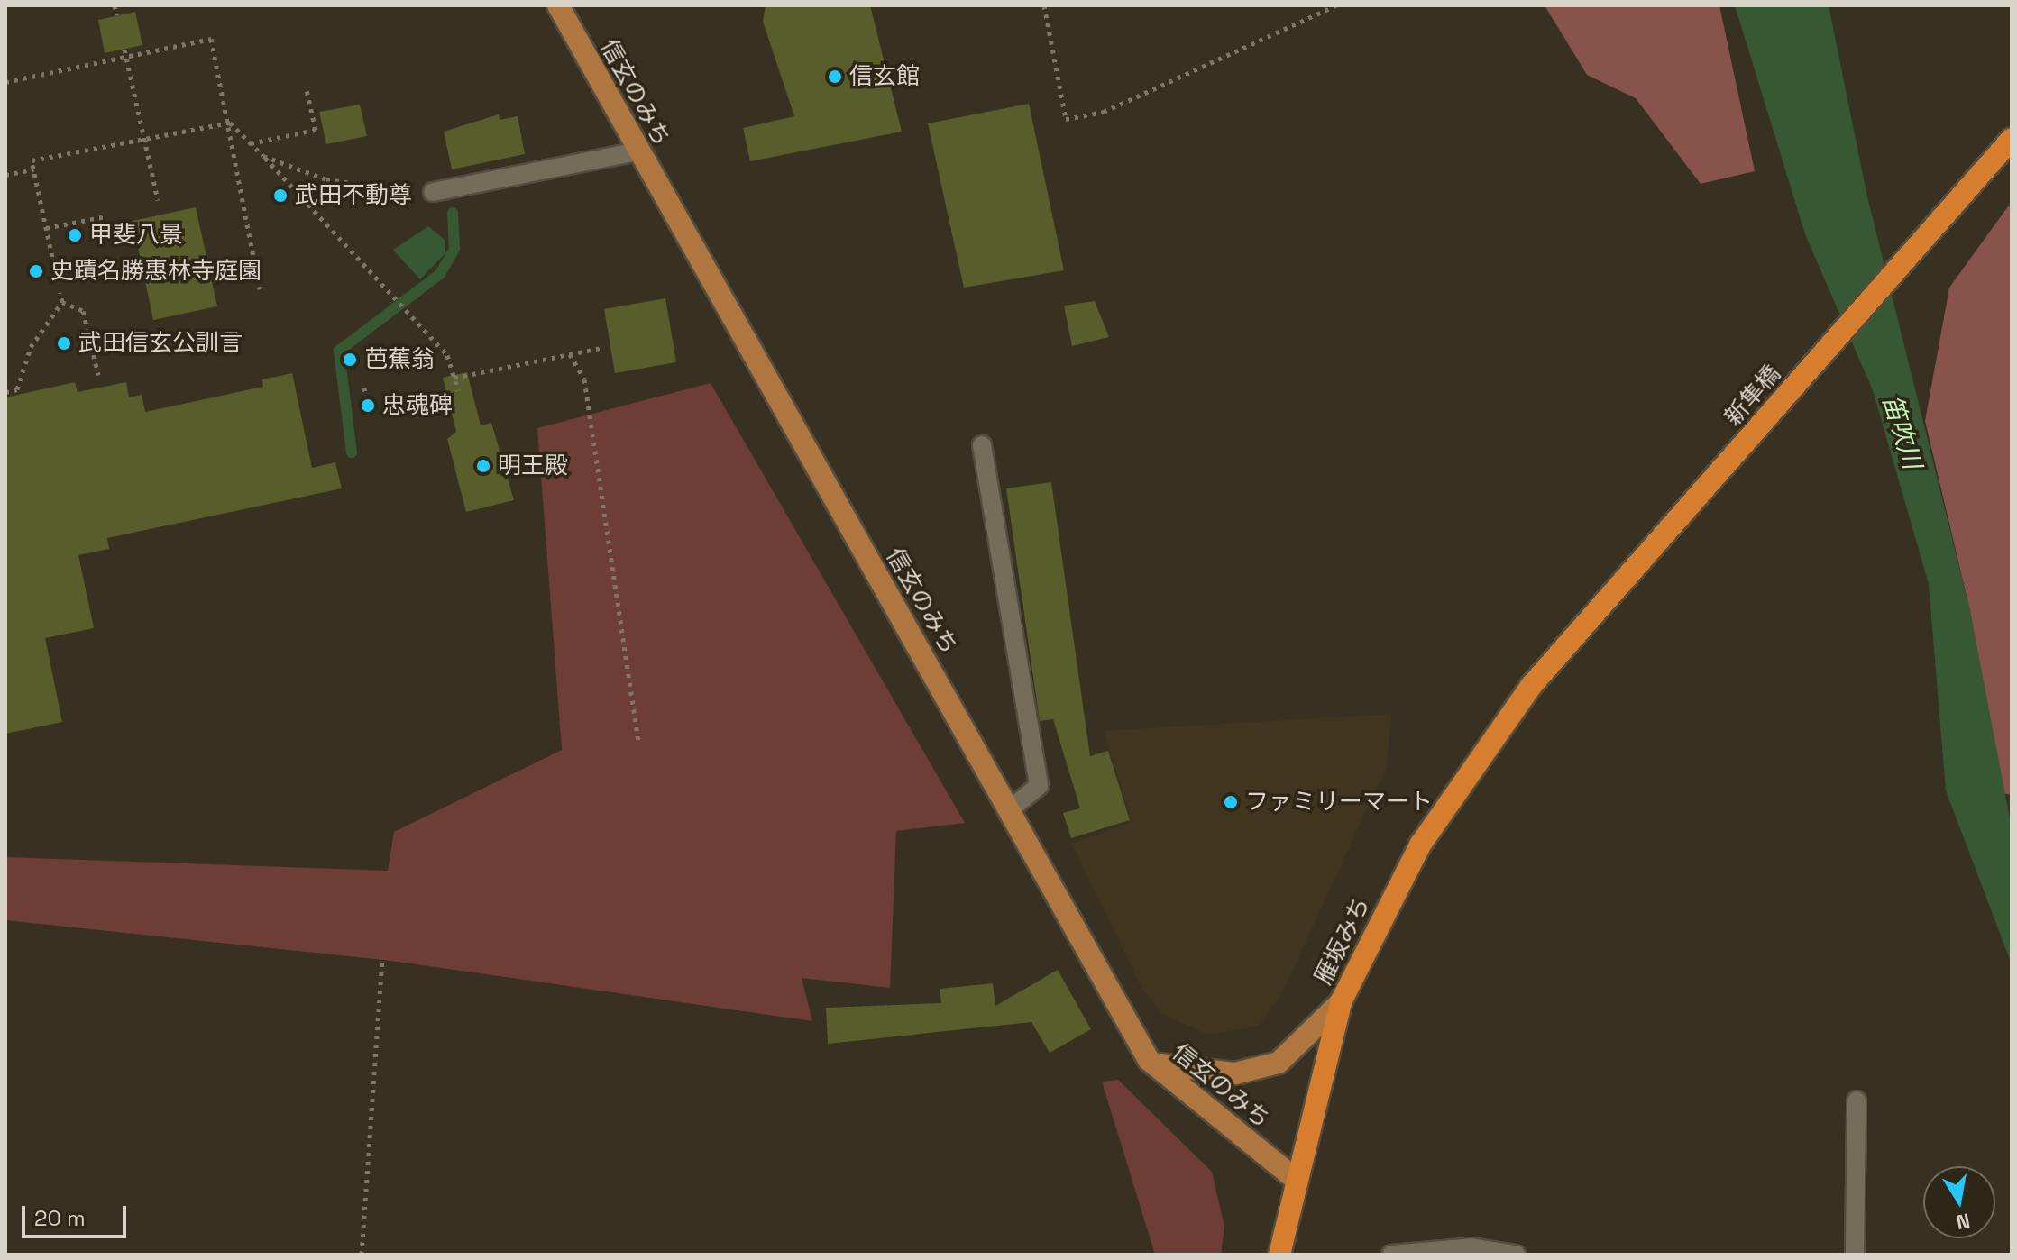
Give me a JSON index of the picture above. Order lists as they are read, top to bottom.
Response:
{
  "streets": {
    "highway": ["新隼橋", "雁坂みち"],
    "main road": ["信玄のみち"]
  },
  "crossings": [
    ["信玄のみち", "雁坂みち"],
    ["新隼橋", "雁坂みち"]
  ],
  "water": ["笛吹川"],
  "places": [
    "信玄館",
    "武田不動尊",
    "甲斐八景",
    "史蹟名勝惠林寺庭園",
    "武田信玄公訓言",
    "芭蕉翁",
    "忠魂碑",
    "明王殿",
    "ファミリーマート"
  ],
  "scale_bar": "20 m",
  "north": "bottom"
}
